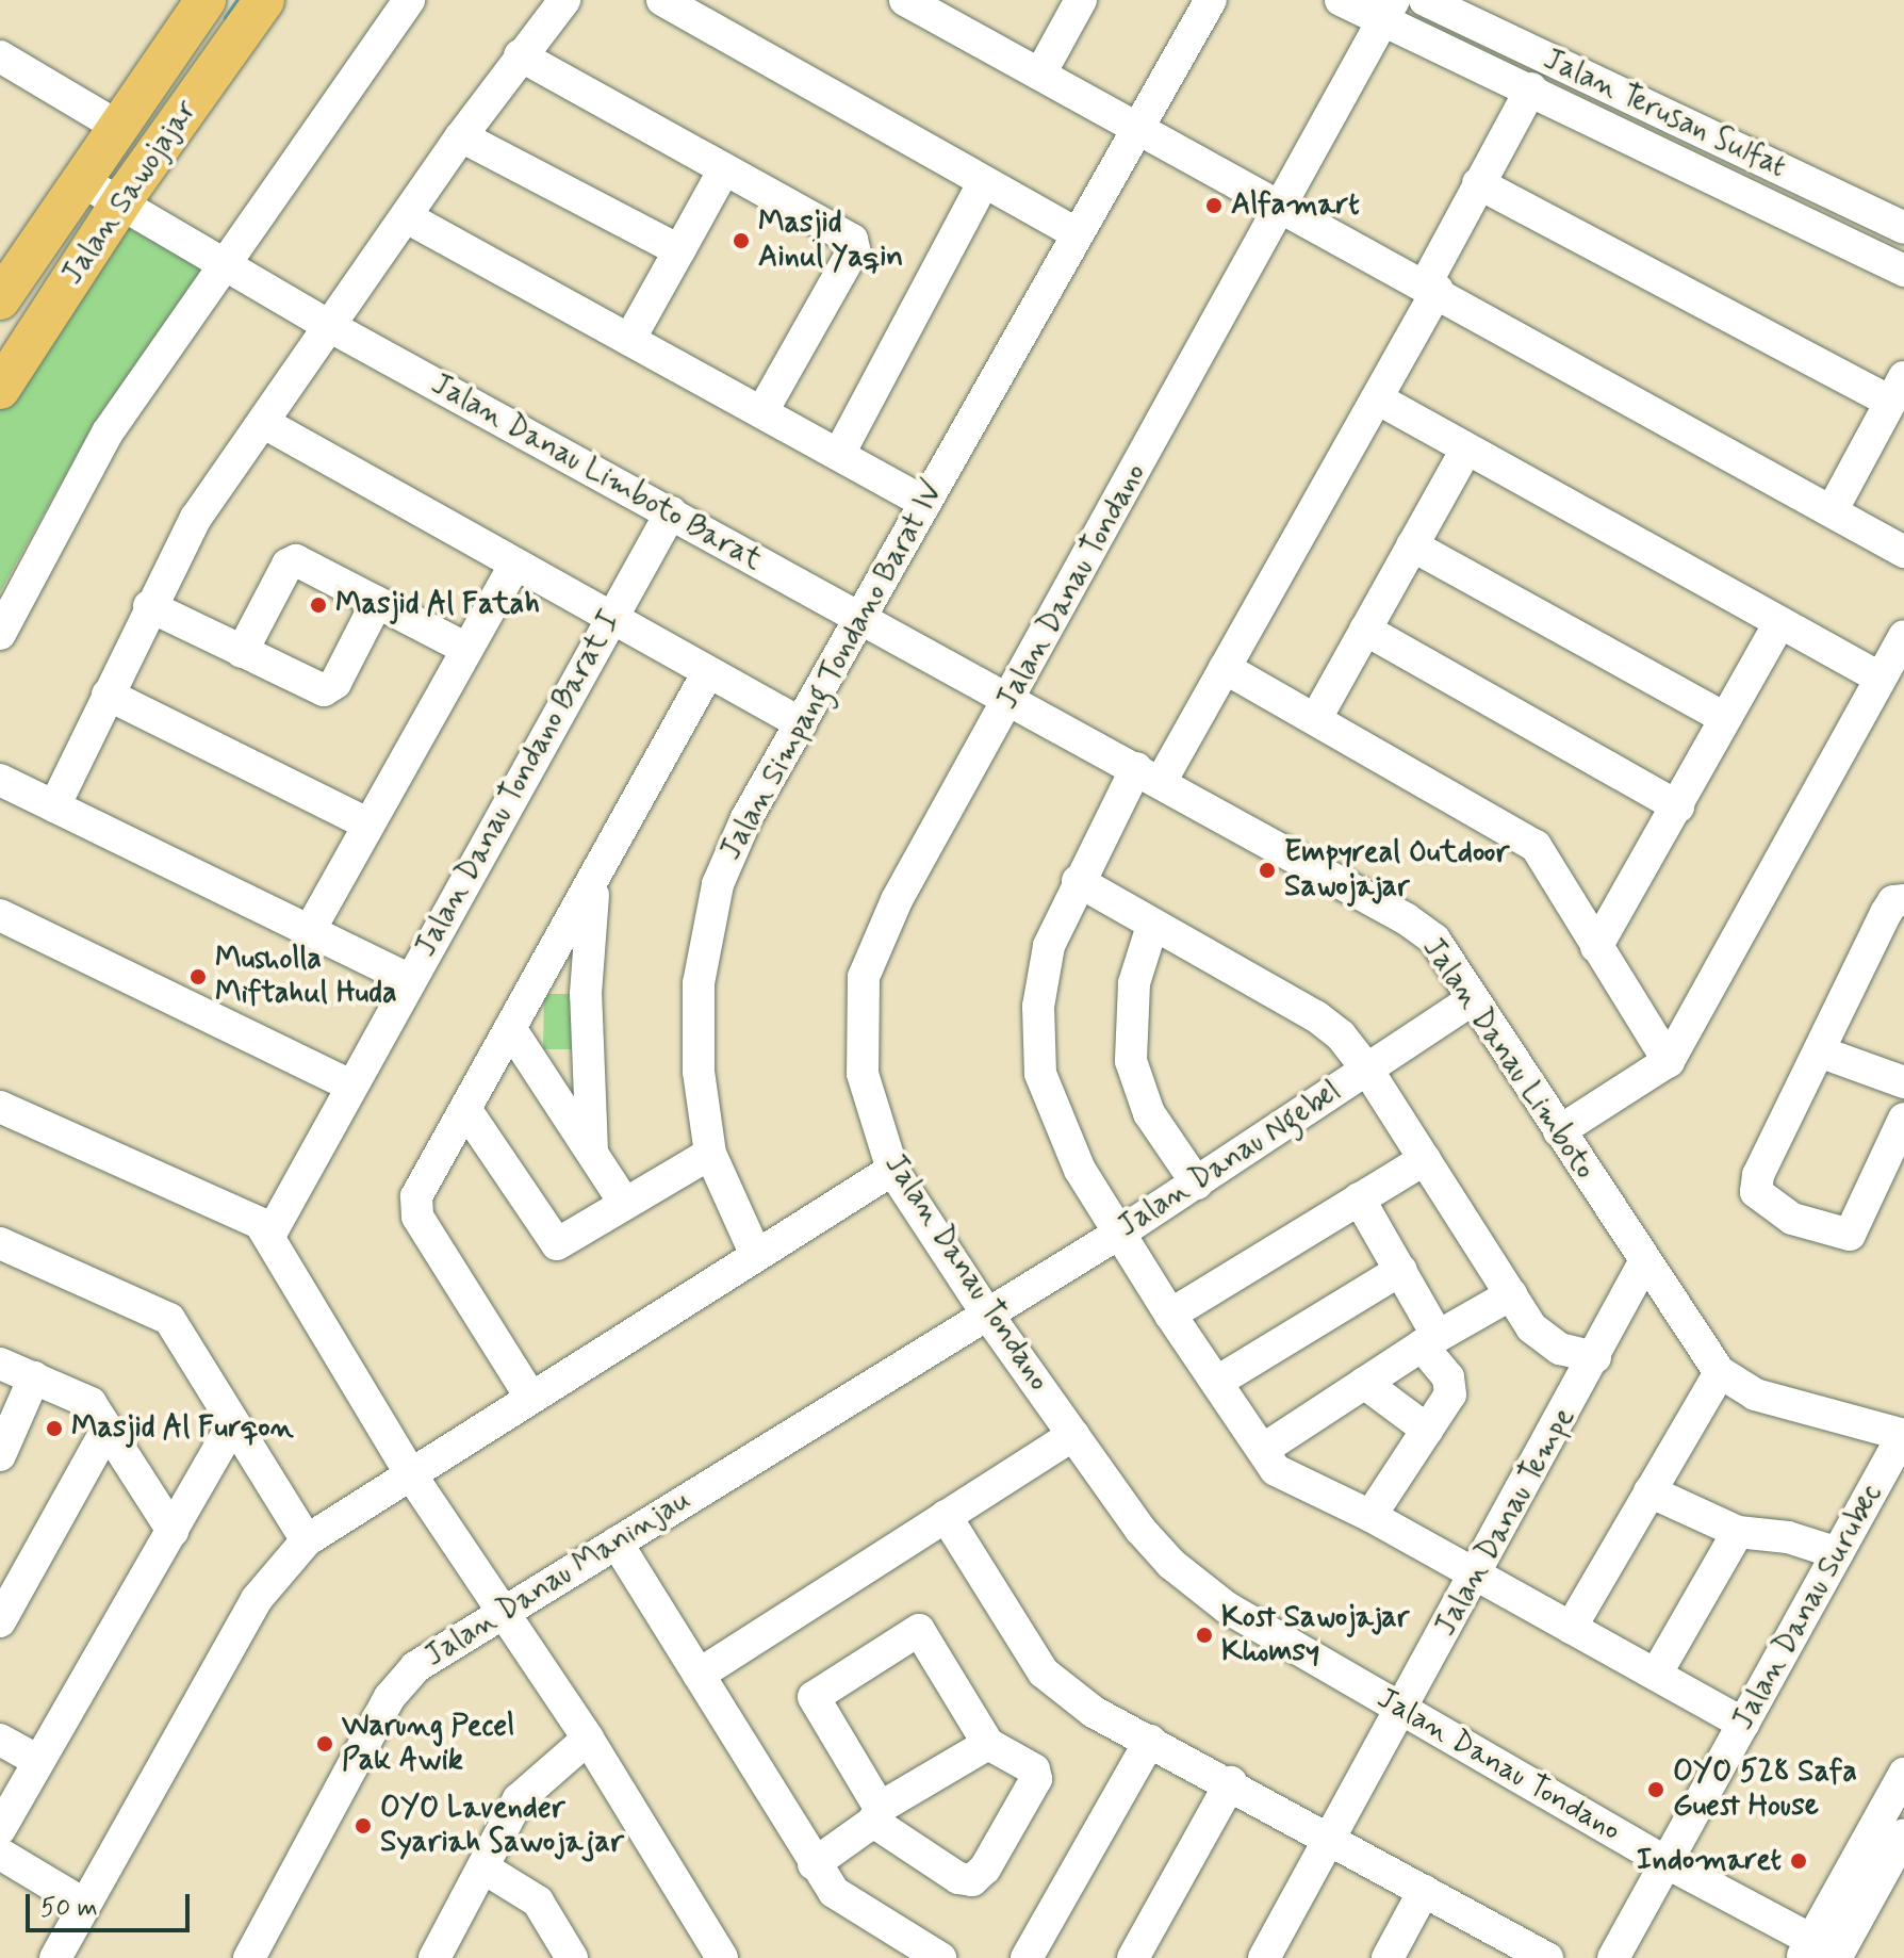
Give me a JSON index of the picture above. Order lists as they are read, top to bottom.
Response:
{
  "streets": {
    "main road": ["Jalan Sawojajar"],
    "street": [
      "Jalan Terusan Sulfat",
      "Jalan Danau Limboto Barat",
      "Jalan Danau Tondano",
      "Jalan Simpang Tondano Barat IV",
      "Jalan Danau Tondano Barat I",
      "Jalan Danau Limboto",
      "Jalan Danau Ngebel",
      "Jalan Danau Tempe",
      "Jalan Danau Maninjau",
      "Jalan Danau Surubec"
    ]
  },
  "crossings": [
    ["Jalan Sawojajar", "Jalan Danau Limboto Barat"],
    ["Jalan Danau Limboto Barat", "Jalan Danau Tondano"],
    ["Jalan Danau Limboto Barat", "Jalan Simpang Tondano Barat IV"],
    ["Jalan Danau Limboto Barat", "Jalan Danau Tondano Barat I"],
    ["Jalan Danau Limboto Barat", "Jalan Danau Limboto"],
    ["Jalan Danau Tondano", "Jalan Danau Limboto"],
    ["Jalan Danau Tondano", "Jalan Danau Ngebel"],
    ["Jalan Danau Tondano", "Jalan Danau Tempe"],
    ["Jalan Danau Tondano", "Jalan Danau Maninjau"],
    ["Jalan Danau Tondano", "Jalan Danau Surubec"],
    ["Jalan Danau Limboto", "Jalan Danau Ngebel"],
    ["Jalan Danau Limboto", "Jalan Danau Tempe"],
    ["Jalan Danau Limboto", "Jalan Danau Surubec"],
    ["Jalan Danau Ngebel", "Jalan Danau Maninjau"]
  ],
  "places": [
    "Alfamart",
    "Masjid Ainul Yaqin",
    "Masjid Al Fatah",
    "Empyreal Outdoor Sawojajar",
    "Musholla Miftahul Huda",
    "Masjid Al Furqon",
    "Kost Sawojajar Khomsy",
    "Warung Pecel Pak Awik",
    "OYO 528 Safa Guest House",
    "OYO Lavender Syariah Sawojajar",
    "Indomaret"
  ],
  "scale_bar": "50 m"
}
